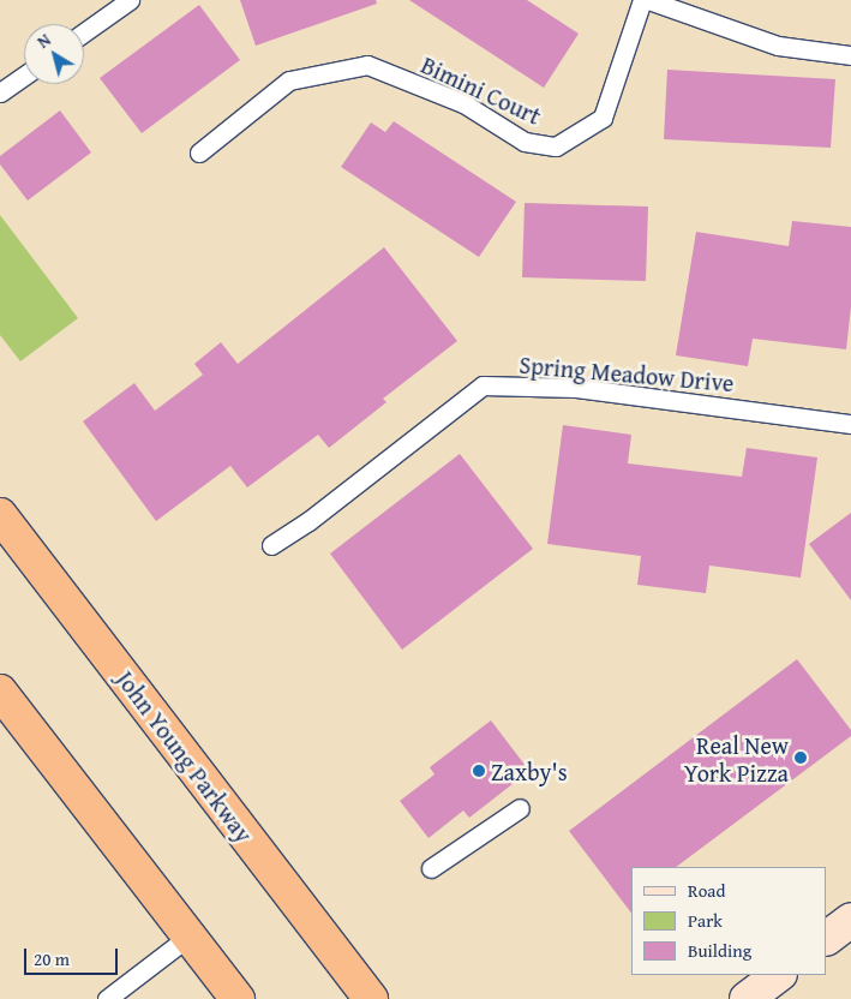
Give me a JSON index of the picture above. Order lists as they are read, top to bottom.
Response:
{
  "streets": {
    "highway": ["John Young Parkway"],
    "lane": ["Bimini Court", "Spring Meadow Drive"]
  },
  "places": ["Real New York Pizza", "Zaxby's"],
  "legend": ["Road", "Park", "Building"],
  "scale_bar": "20 m",
  "north": "top left"
}
